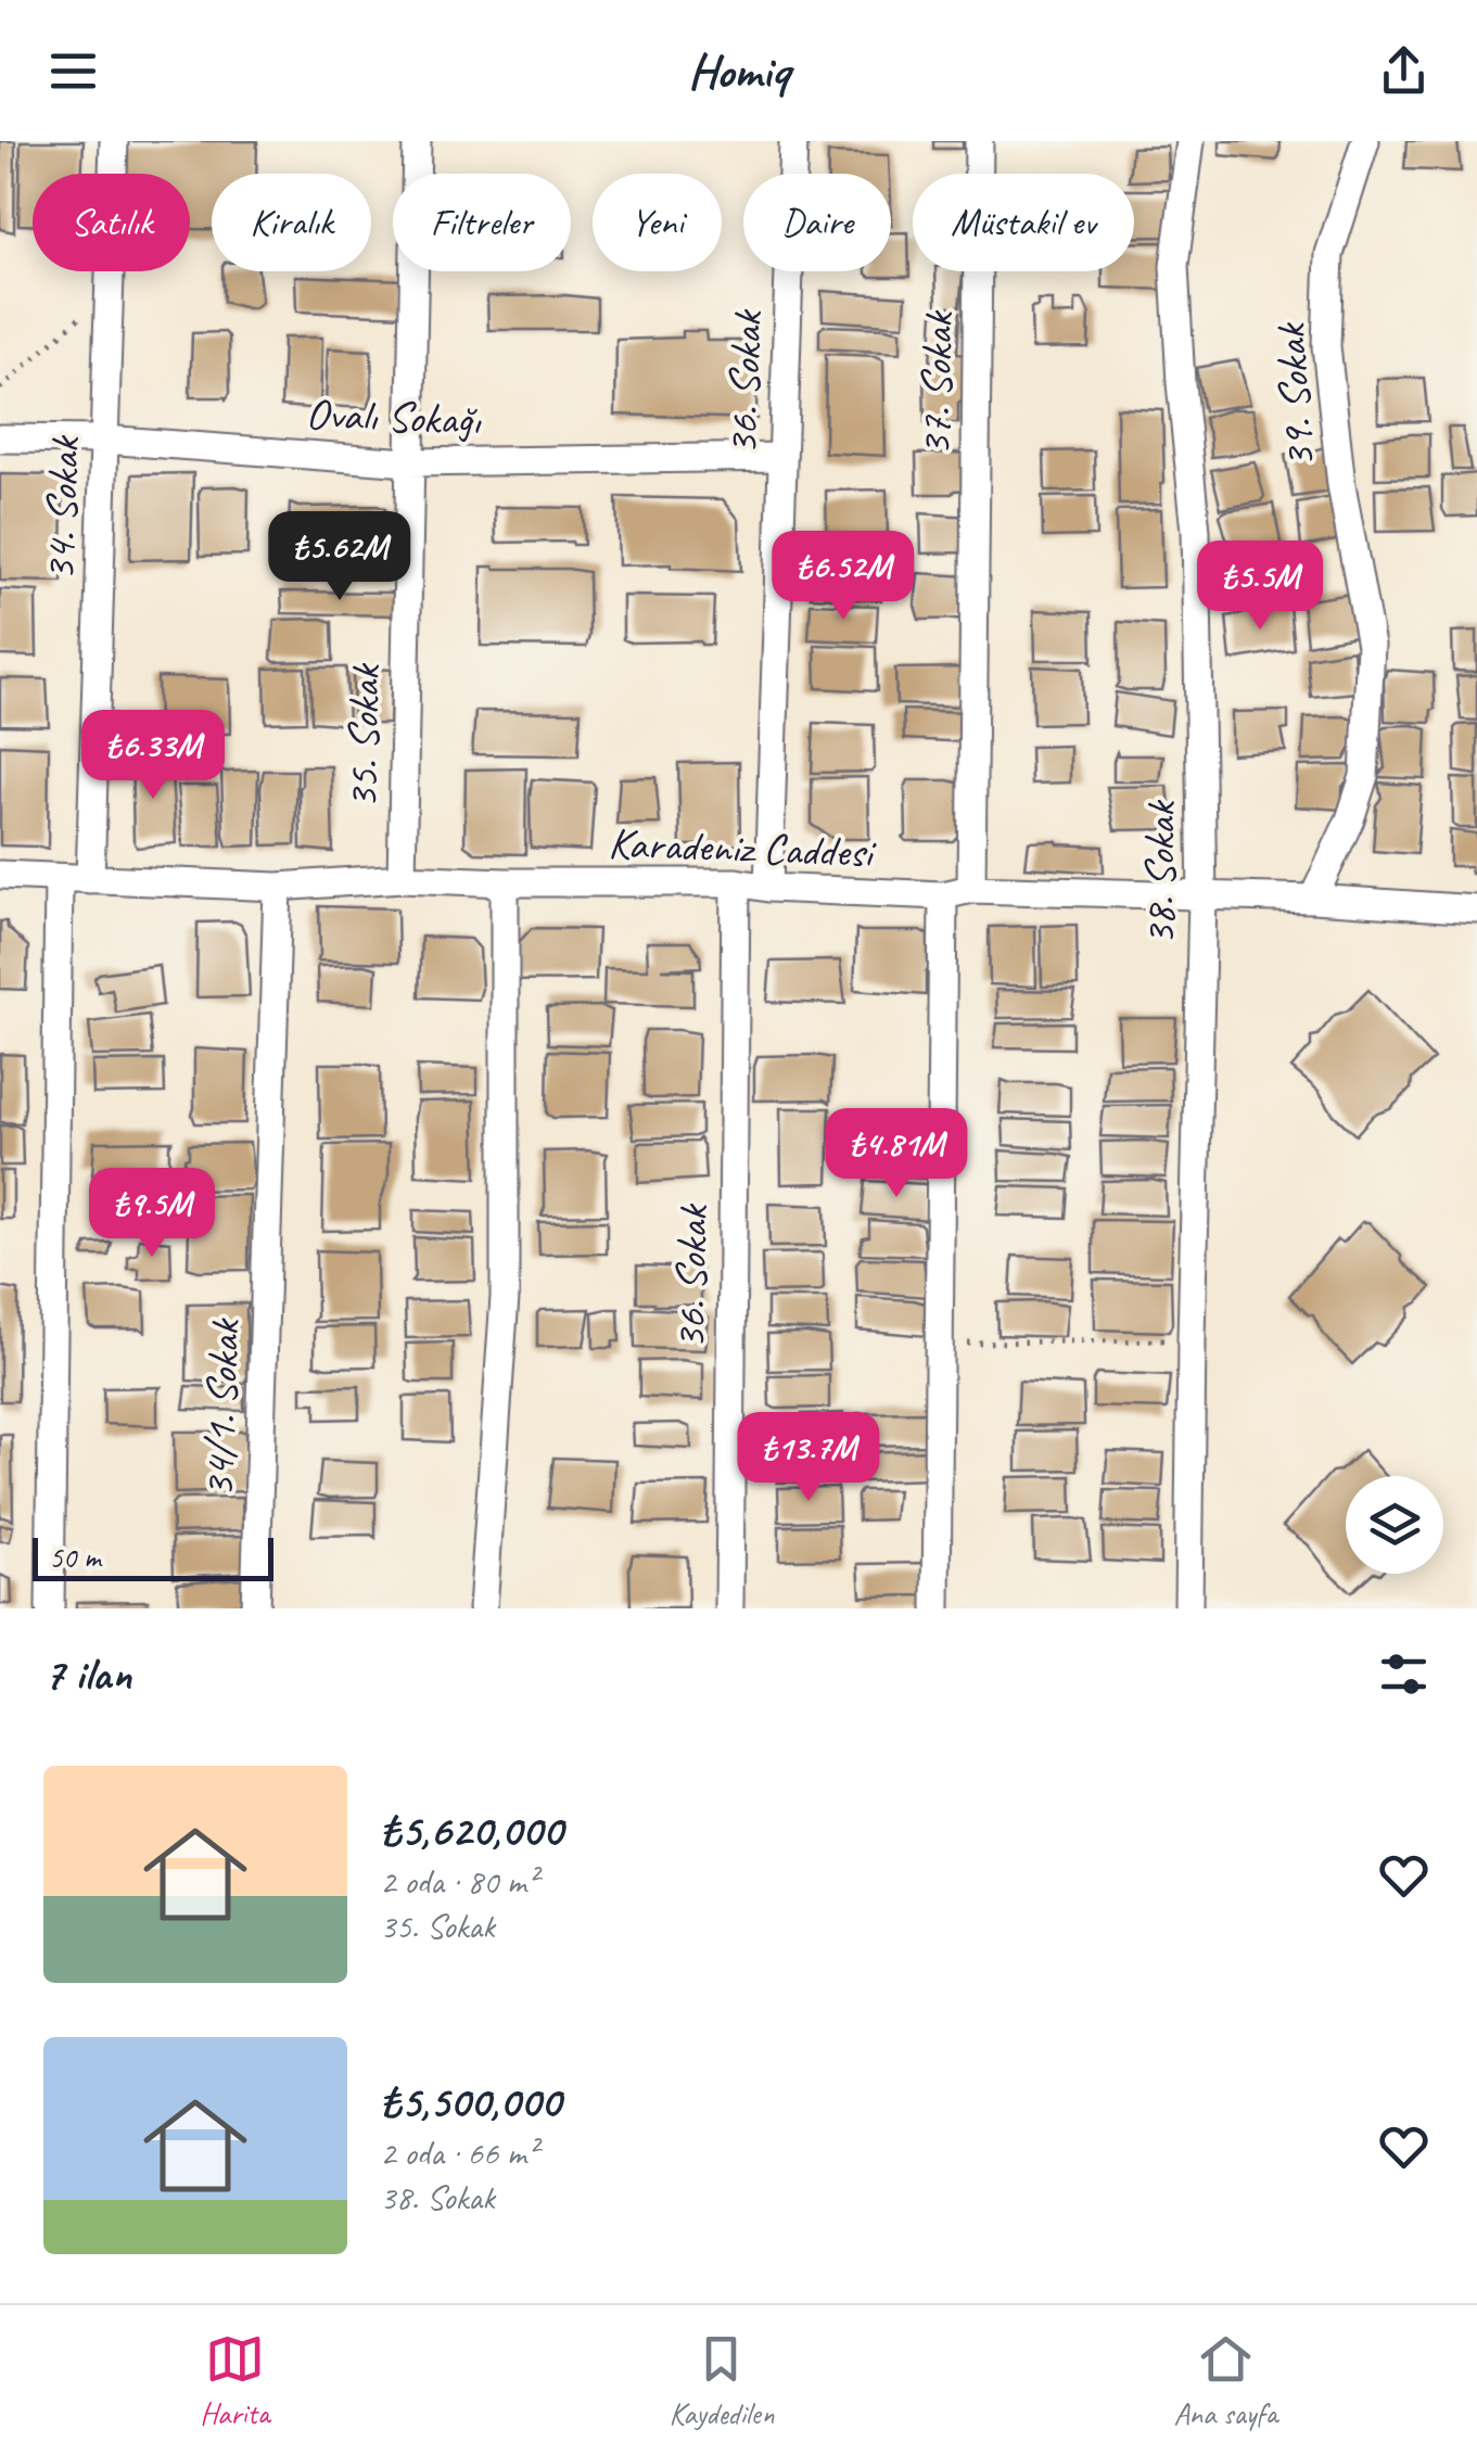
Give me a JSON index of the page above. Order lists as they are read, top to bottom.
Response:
{
  "streets": {
    "street": [
      "36. Sokak",
      "37. Sokak",
      "39. Sokak",
      "Ovalı Sokağı",
      "34. Sokak",
      "35. Sokak",
      "Karadeniz Caddesi",
      "38. Sokak",
      "34/1. Sokak"
    ]
  },
  "crossings": [
    ["36. Sokak", "Ovalı Sokağı"],
    ["36. Sokak", "Karadeniz Caddesi"],
    ["37. Sokak", "Karadeniz Caddesi"],
    ["39. Sokak", "Karadeniz Caddesi"],
    ["Ovalı Sokağı", "34. Sokak"],
    ["Ovalı Sokağı", "35. Sokak"],
    ["34. Sokak", "Karadeniz Caddesi"],
    ["35. Sokak", "Karadeniz Caddesi"],
    ["Karadeniz Caddesi", "38. Sokak"],
    ["Karadeniz Caddesi", "34/1. Sokak"]
  ],
  "scale_bar": "50 m",
  "page": {
    "header": "Homiq",
    "chip": [
      "Satılık",
      "Kiralık",
      "Filtreler",
      "Yeni",
      "Daire",
      "Müstakil ev"
    ],
    "price": [
      "₺5.62M",
      "₺6.52M",
      "₺5.5M",
      "₺6.33M",
      "₺4.81M",
      "₺9.5M",
      "₺13.7M"
    ],
    "scale": "50 m",
    "heading": "7 ilan",
    "list": [
      {
        "name": "₺5,620,000",
        "note": "2 oda · 80 m² · 35. Sokak"
      },
      {
        "name": "₺5,500,000",
        "note": "2 oda · 66 m² · 38. Sokak"
      }
    ],
    "tabs": ["Harita", "Kaydedilen", "Ana sayfa"]
  }
}
